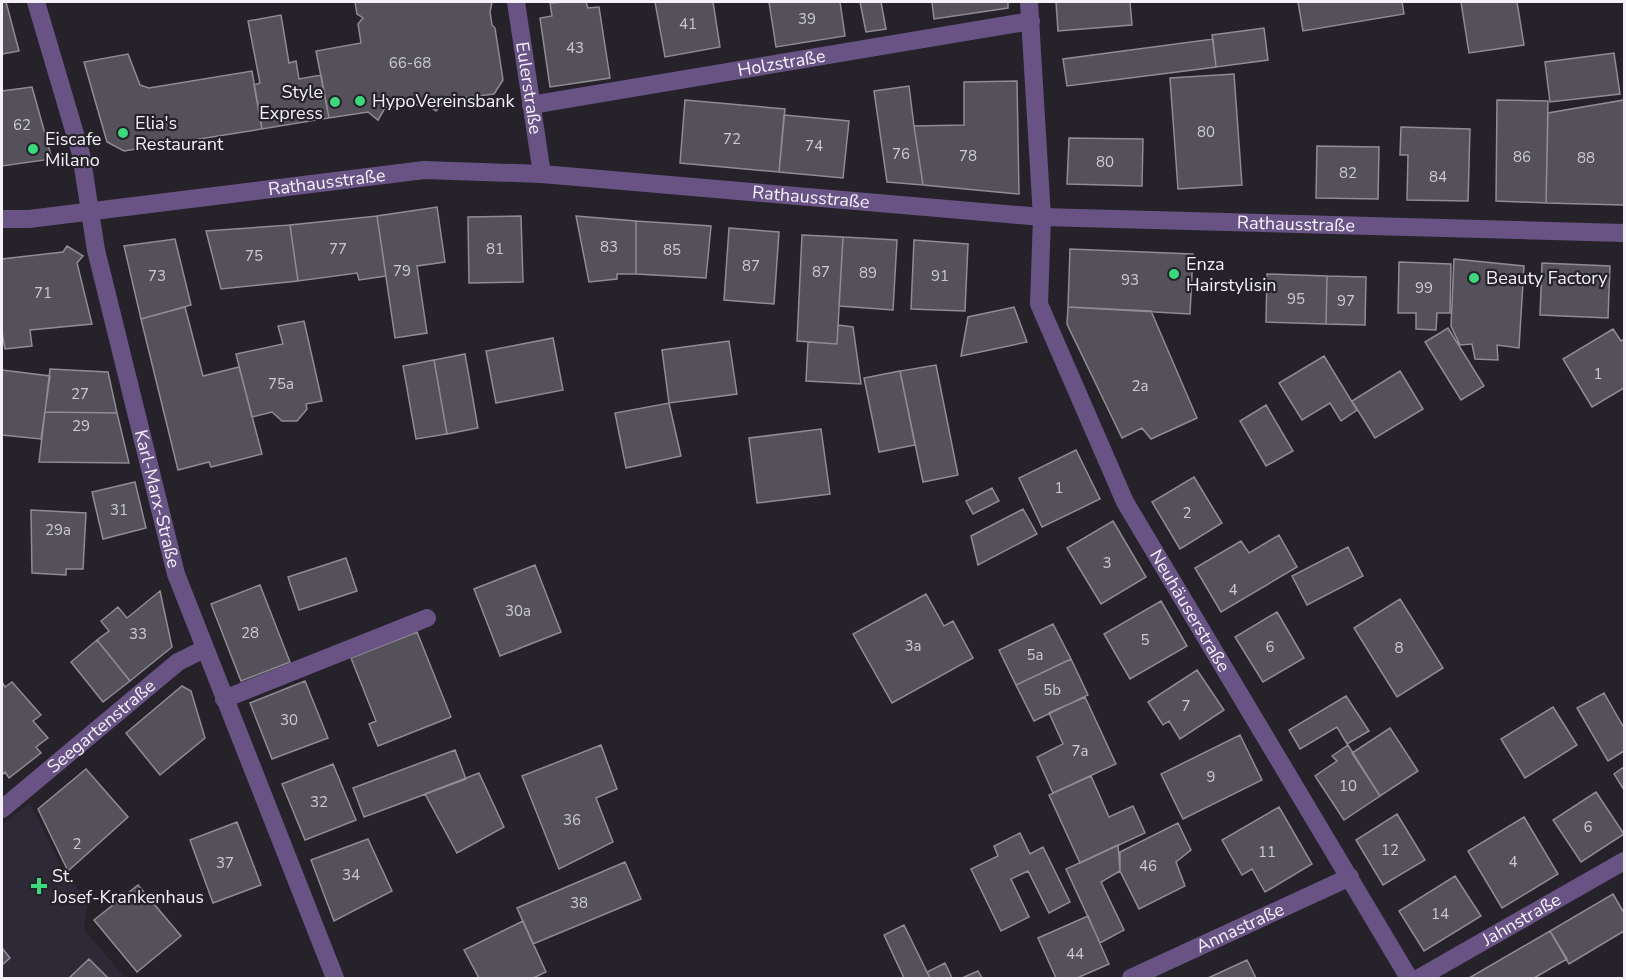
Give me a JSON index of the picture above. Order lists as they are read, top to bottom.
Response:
{
  "streets": {
    "street": [
      "Holzstraße",
      "Eulerstraße",
      "Rathausstraße",
      "Karl-Marx-Straße",
      "Neuhäuserstraße",
      "Seegartenstraße",
      "Jahnstraße",
      "Annastraße"
    ]
  },
  "crossings": [
    ["Holzstraße", "Eulerstraße"],
    ["Eulerstraße", "Rathausstraße"],
    ["Rathausstraße", "Karl-Marx-Straße"],
    ["Rathausstraße", "Neuhäuserstraße"],
    ["Karl-Marx-Straße", "Seegartenstraße"],
    ["Neuhäuserstraße", "Annastraße"]
  ],
  "places": {
    "other": [
      "HypoVereinsbank",
      "Style Express",
      "Elia's Restaurant",
      "Eiscafe Milano",
      "Enza Hairstylisin",
      "Beauty Factory"
    ],
    "health": ["St. Josef-Krankenhaus"]
  },
  "house_numbers": [
    "39",
    "41",
    "43",
    "66-68",
    "62",
    "80",
    "72",
    "74",
    "76",
    "78",
    "86",
    "88",
    "80",
    "82",
    "84",
    "83",
    "77",
    "81",
    "85",
    "75",
    "87",
    "79",
    "87",
    "89",
    "73",
    "91",
    "93",
    "99",
    "71",
    "95",
    "97",
    "1",
    "75a",
    "2a",
    "27",
    "29",
    "1",
    "31",
    "2",
    "29a",
    "3",
    "4",
    "30a",
    "28",
    "33",
    "5",
    "3a",
    "6",
    "8",
    "5a",
    "5b",
    "7",
    "30",
    "7a",
    "9",
    "10",
    "32",
    "36",
    "6",
    "2",
    "12",
    "11",
    "4",
    "37",
    "46",
    "34",
    "38",
    "14",
    "44"
  ]
}
